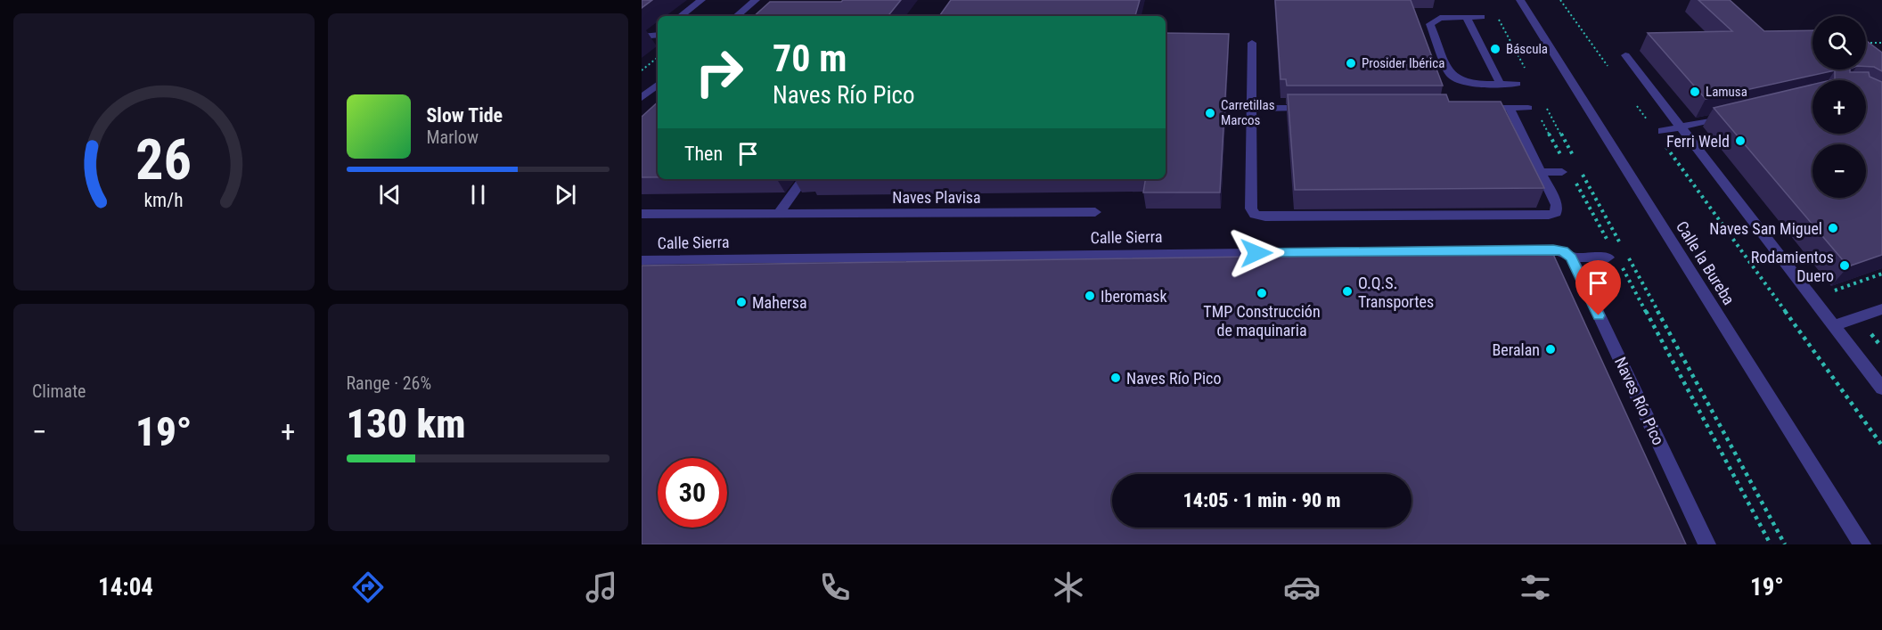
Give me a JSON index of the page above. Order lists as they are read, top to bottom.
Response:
{
  "streets": {
    "street": [
      "Naves Plavisa",
      "Calle Sierra",
      "Calle la Bureba",
      "Naves Río Pico"
    ]
  },
  "crossings": [
    ["Calle Sierra", "Naves Río Pico"]
  ],
  "places": [
    "Báscula",
    "Prosider Ibérica",
    "Lamusa",
    "Carretillas Marcos",
    "Ferri Weld",
    "Naves San Miguel",
    "Rodamientos Duero",
    "O.Q.S. Transportes",
    "TMP Construcción de maquinaria",
    "Iberomask",
    "Mahersa",
    "Beralan",
    "Naves Río Pico"
  ],
  "page": {
    "map_buttons": ["+", "−"],
    "turn": ["70 m", "Naves Río Pico"],
    "song": ["Slow Tide", "Marlow"],
    "then": "Then",
    "tile": [
      "Climate",
      ["Range · 26%", "130 km"]
    ],
    "heat": ["−", "19°", "+"],
    "limit": "30",
    "trip": "14:05 · 1 min · 90 m",
    "tabs": ["14:04", "19°"],
    "gauge": ["26", "km/h"]
  }
}
